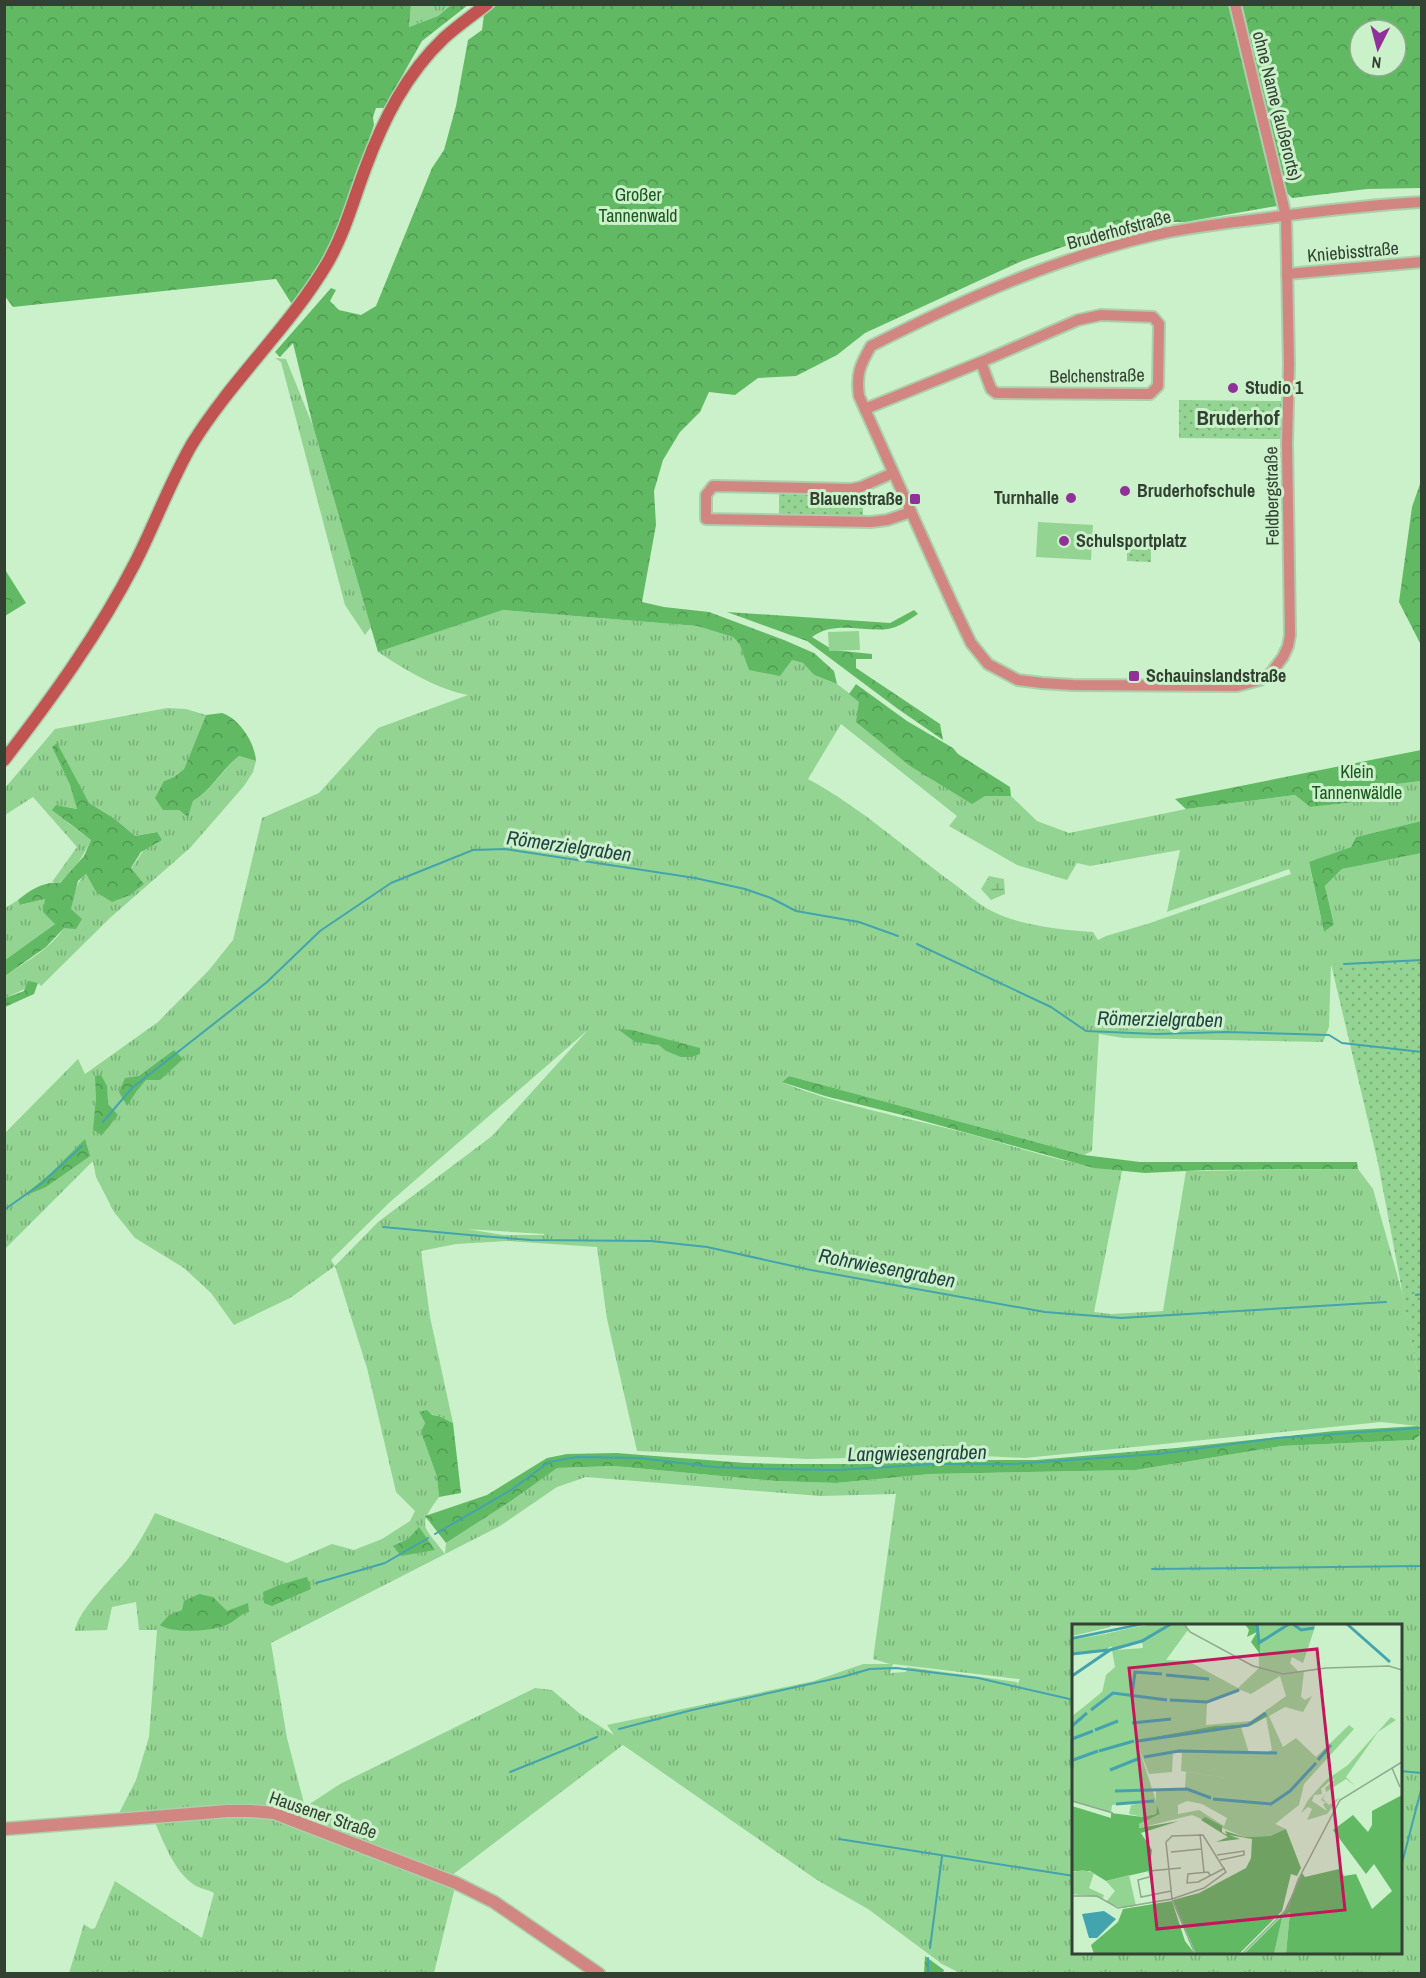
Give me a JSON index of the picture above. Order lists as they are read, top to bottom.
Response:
{
  "streets": {
    "street": [
      "ohne Name (außerorts)",
      "Bruderhofstraße",
      "Kniebisstraße",
      "Belchenstraße",
      "Feldbergstraße",
      "Hausener Straße"
    ]
  },
  "crossings": [
    ["ohne Name (außerorts)", "Bruderhofstraße"],
    ["ohne Name (außerorts)", "Feldbergstraße"],
    ["Bruderhofstraße", "Belchenstraße"],
    ["Bruderhofstraße", "Feldbergstraße"],
    ["Kniebisstraße", "Feldbergstraße"]
  ],
  "districts": ["Bruderhof"],
  "water": ["Römerzielgraben", "Rohrwiesengraben", "Langwiesengraben"],
  "parks": ["Großer Tannenwald", "Klein Tannenwäldle"],
  "places": {
    "other": [
      "Studio 1",
      "Bruderhofschule",
      "Turnhalle",
      "Schulsportplatz"
    ],
    "transit": ["Blauenstraße", "Schauinslandstraße"]
  },
  "north": "bottom"
}
